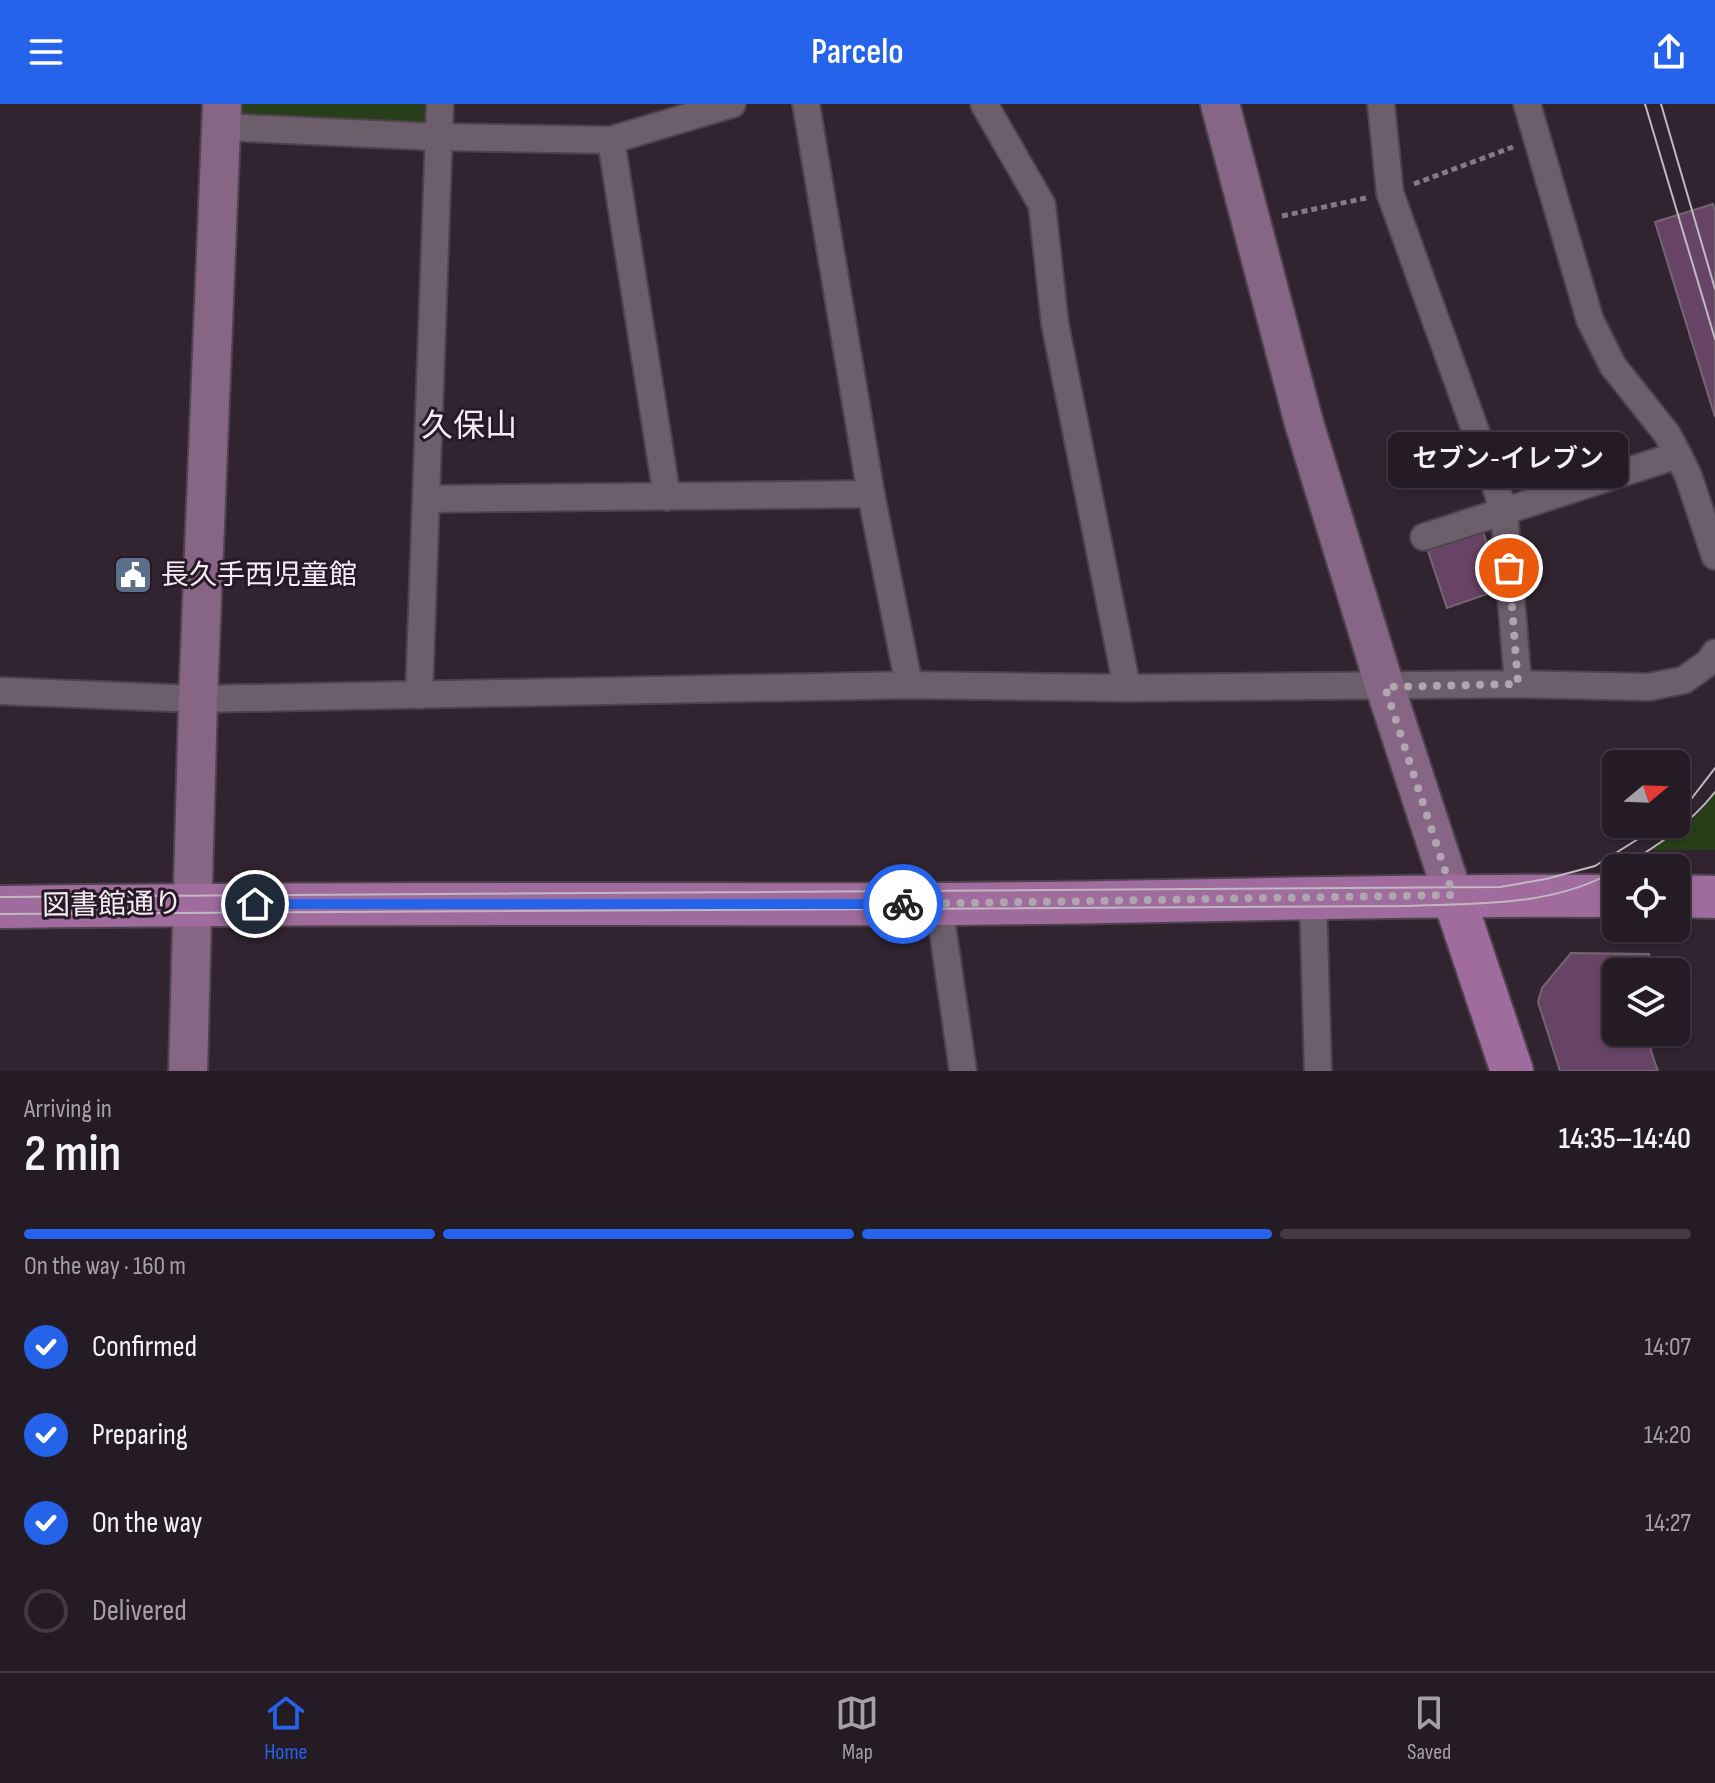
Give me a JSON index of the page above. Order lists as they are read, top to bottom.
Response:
{
  "streets": {
    "main road": ["図書館通り"]
  },
  "districts": ["久保山"],
  "places": {
    "other": ["セブン-イレブン"],
    "public building": ["長久手西児童館"]
  },
  "north": "right",
  "page": {
    "header": "Parcelo",
    "bubble": "セブン-イレブン",
    "heading": ["2 min", "Arriving in", "14:35–14:40"],
    "bar": "On the way · 160 m",
    "list": [
      ["Confirmed", "14:07"],
      ["Preparing", "14:20"],
      ["On the way", "14:27"],
      "Delivered"
    ],
    "tabs": ["Home", "Map", "Saved"]
  }
}
